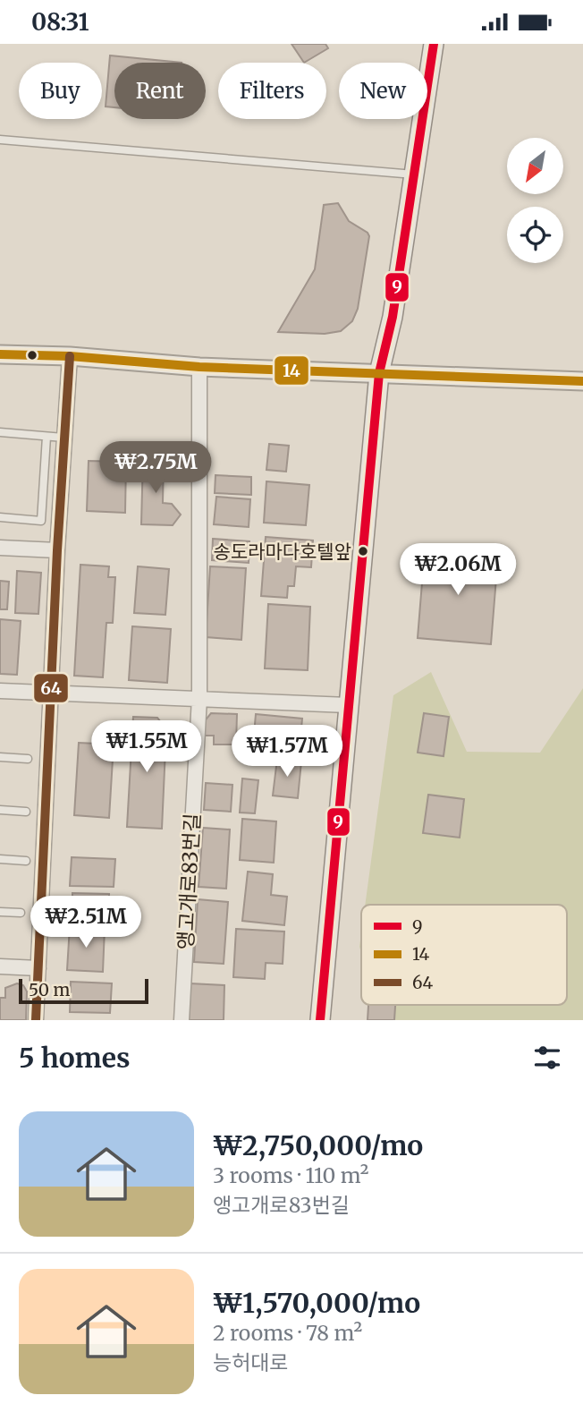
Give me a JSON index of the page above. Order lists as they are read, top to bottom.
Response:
{
  "streets": {
    "street": ["앵고개로83번길"]
  },
  "places": ["송도라마다호텔앞"],
  "lines": ["transit line 9", "transit line 14", "transit line 64"],
  "legend": ["9", "14", "64"],
  "scale_bar": "50 m",
  "north": "bottom left",
  "page": {
    "status": "08:31",
    "chip": [
      "Buy",
      "Rent",
      "Filters",
      "New"
    ],
    "price": [
      "₩2.75M",
      "₩2.06M",
      "₩1.55M",
      "₩1.57M",
      "₩2.51M"
    ],
    "scale": "50 m",
    "heading": "5 homes",
    "list": [
      {
        "name": "₩2,750,000/mo",
        "note": "3 rooms · 110 m² · 앵고개로83번길"
      },
      {
        "name": "₩1,570,000/mo",
        "note": "2 rooms · 78 m² · 능허대로"
      }
    ]
  }
}
